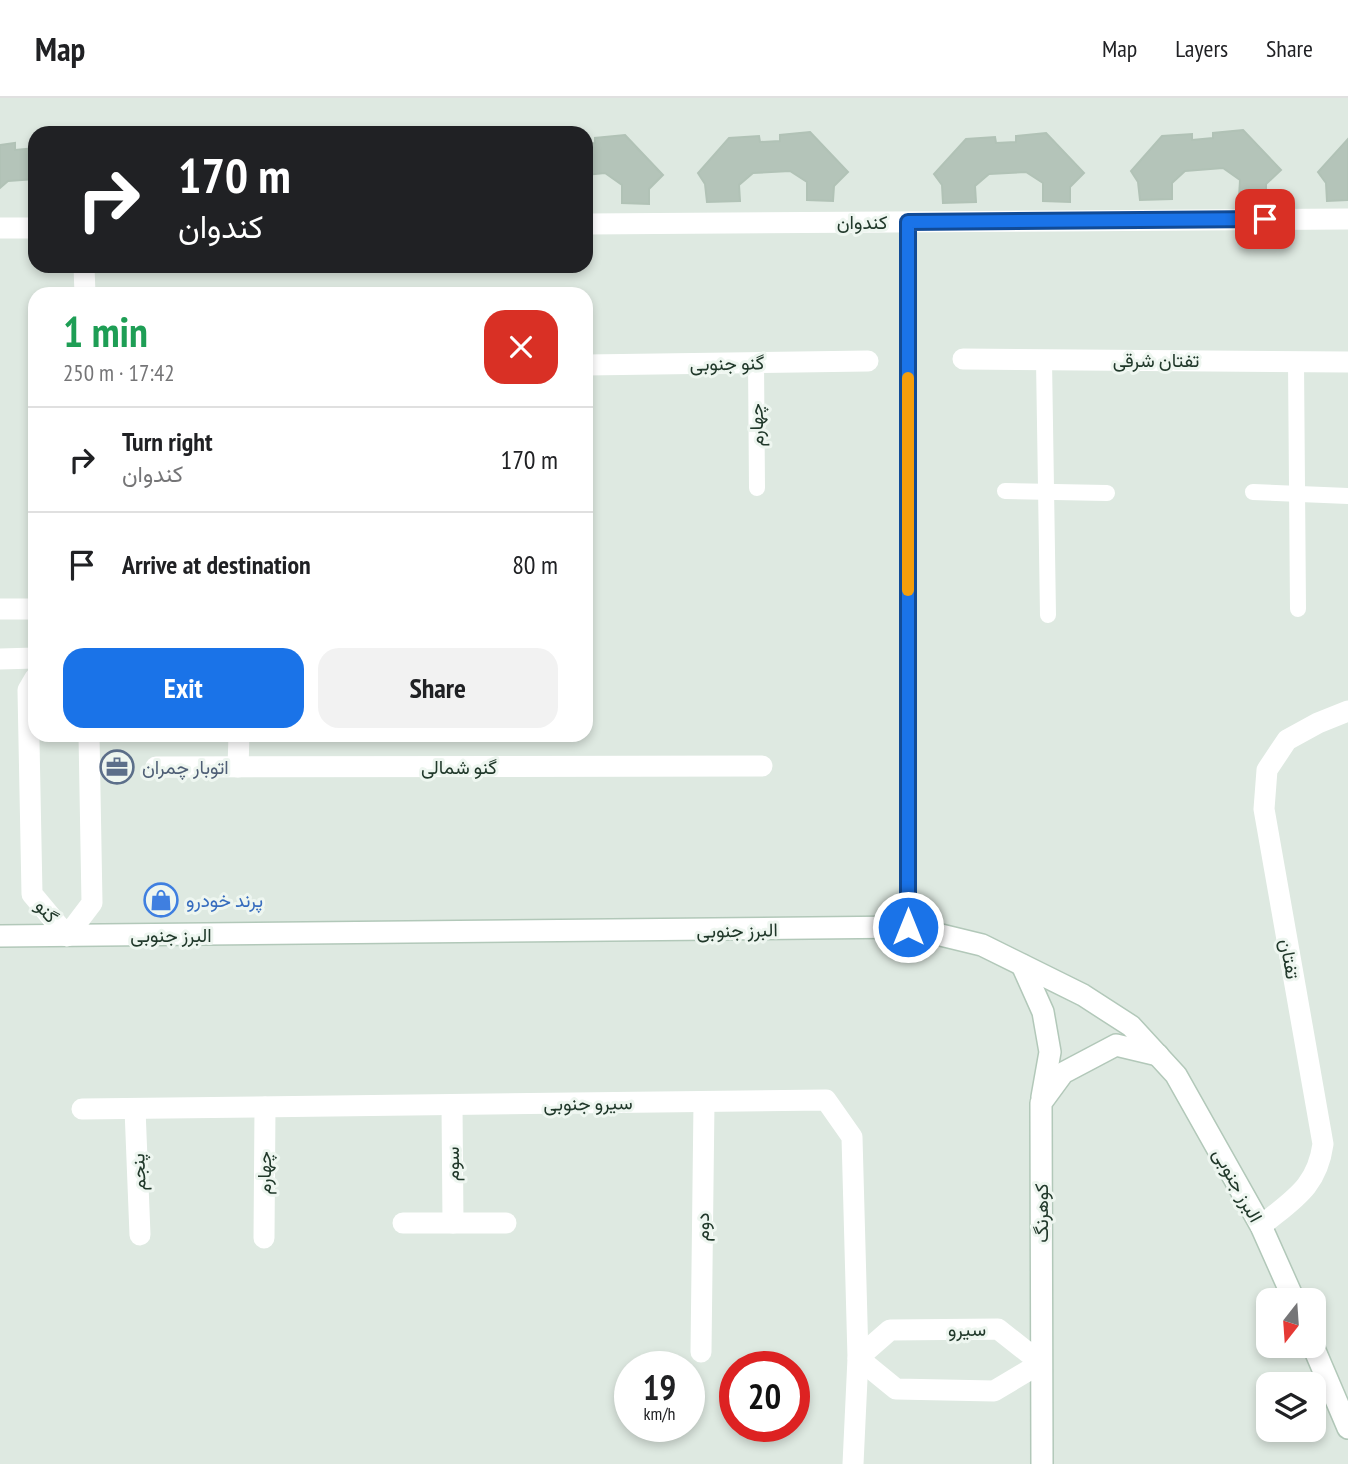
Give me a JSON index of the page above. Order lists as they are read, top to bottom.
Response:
{
  "streets": {
    "street": [
      "کندوان",
      "تفتان شرقی",
      "گنو جنوبی",
      "چهارم",
      "گنو شمالی",
      "گنو",
      "البرز جنوبی",
      "تفتان",
      "سیرو جنوبی",
      "سوم",
      "پنجم",
      "کوهرنگ",
      "دوم",
      "سیرو"
    ]
  },
  "crossings": [
    ["گنو جنوبی", "چهارم"],
    ["چهارم", "سیرو جنوبی"],
    ["گنو", "البرز جنوبی"],
    ["البرز جنوبی", "تفتان"],
    ["البرز جنوبی", "کوهرنگ"],
    ["سیرو جنوبی", "سوم"],
    ["سیرو جنوبی", "پنجم"],
    ["سیرو جنوبی", "دوم"],
    ["سیرو جنوبی", "سیرو"],
    ["کوهرنگ", "سیرو"]
  ],
  "places": {
    "office": ["اتوبار چمران"],
    "shop": ["پرند خودرو"]
  },
  "north": "bottom",
  "page": {
    "header": "Map",
    "nav": ["Map", "Layers", "Share"],
    "turn": ["170 m", "کندوان"],
    "heading": ["1 min", "250 m · 17:42"],
    "list": [
      {
        "name": "Turn right",
        "note": "کندوان",
        "value": "170 m"
      },
      {
        "name": "Arrive at destination",
        "value": "80 m"
      }
    ],
    "buttons": ["Exit", "Share"],
    "speed": "19 km/h",
    "limit": "20"
  }
}
